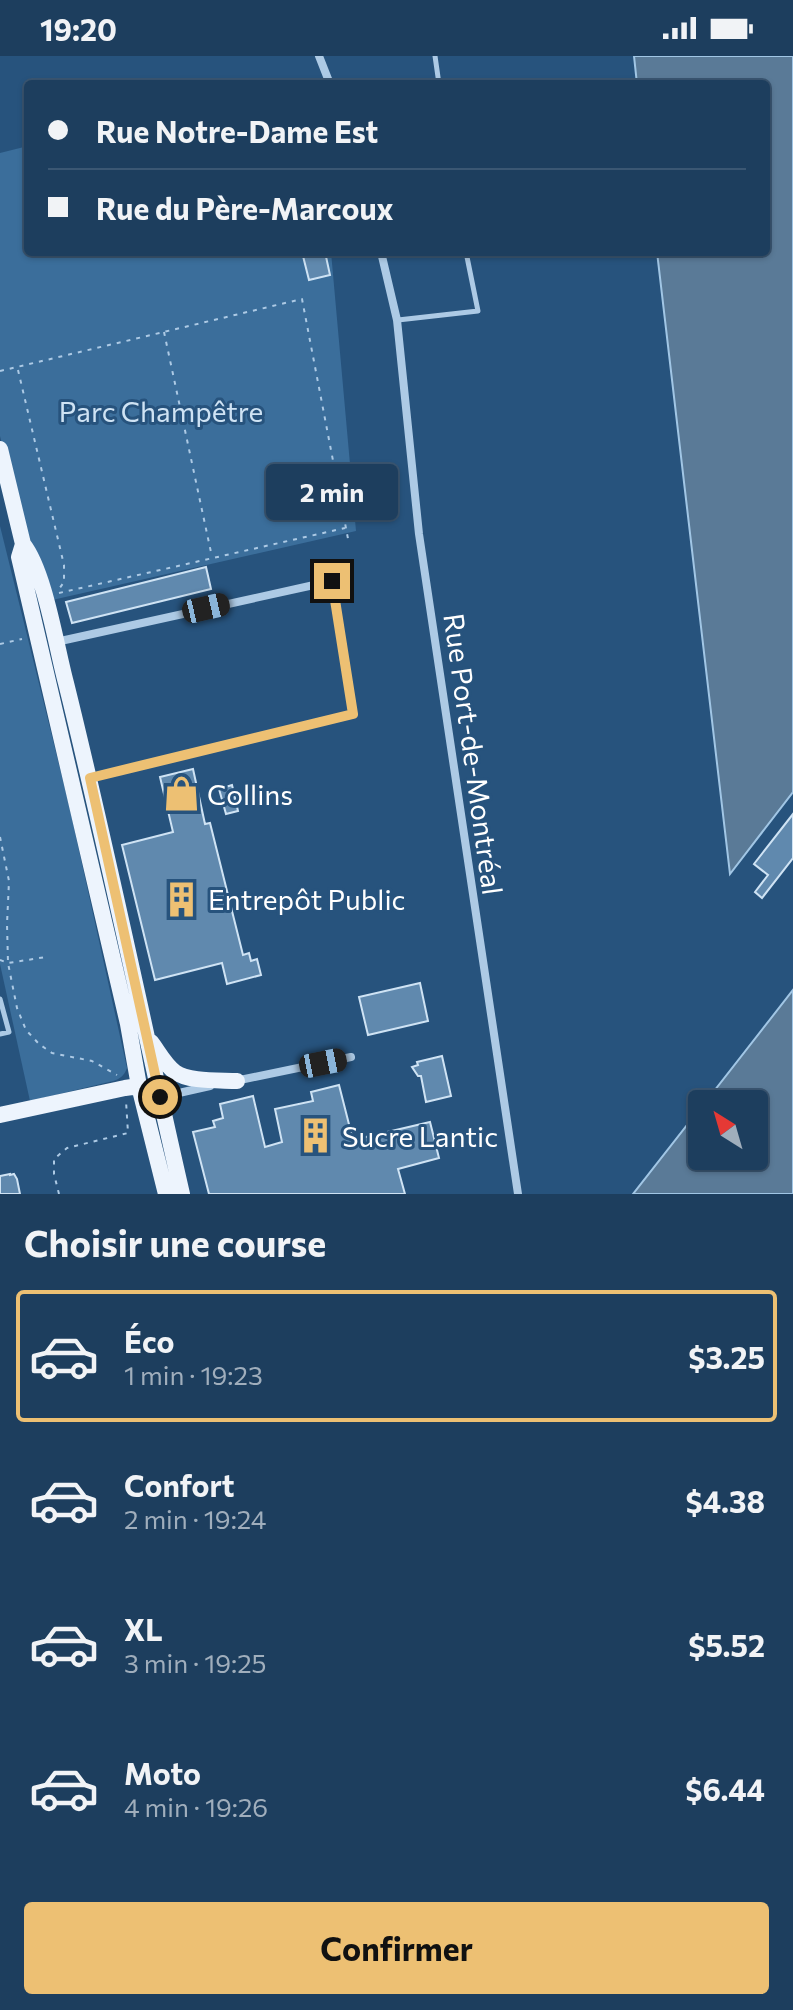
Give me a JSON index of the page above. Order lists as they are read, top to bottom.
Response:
{
  "streets": {
    "street": ["Rue Port-de-Montréal"]
  },
  "parks": ["Parc Champêtre"],
  "places": {
    "shop": ["Collins"],
    "building": ["Entrepôt Public", "Sucre Lantic"]
  },
  "north": "top left",
  "page": {
    "status": "19:20",
    "banner": ["Rue Notre-Dame Est", "Rue du Père-Marcoux"],
    "bubble": "2 min",
    "heading": "Choisir une course",
    "list": [
      {
        "name": "Éco",
        "note": "1 min · 19:23",
        "value": "$3.25"
      },
      {
        "name": "Confort",
        "note": "2 min · 19:24",
        "value": "$4.38"
      },
      {
        "name": "XL",
        "note": "3 min · 19:25",
        "value": "$5.52"
      },
      {
        "name": "Moto",
        "note": "4 min · 19:26",
        "value": "$6.44"
      }
    ],
    "buttons": "Confirmer"
  }
}
